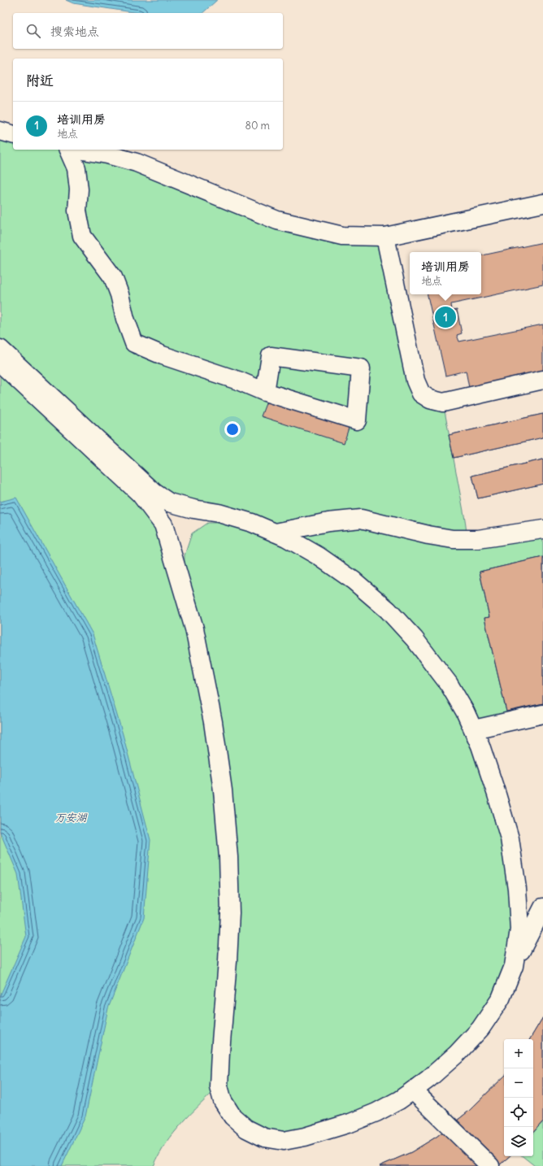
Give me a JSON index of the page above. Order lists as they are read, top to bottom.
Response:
{
  "water": ["万安湖"],
  "page": {
    "search": "搜索地点",
    "heading": "附近",
    "list": [
      {
        "mark": "1",
        "name": "培训用房",
        "note": "地点",
        "value": "80 m"
      }
    ],
    "popup": ["培训用房", "地点"],
    "pins": "1",
    "map_buttons": ["+", "−"]
  }
}
